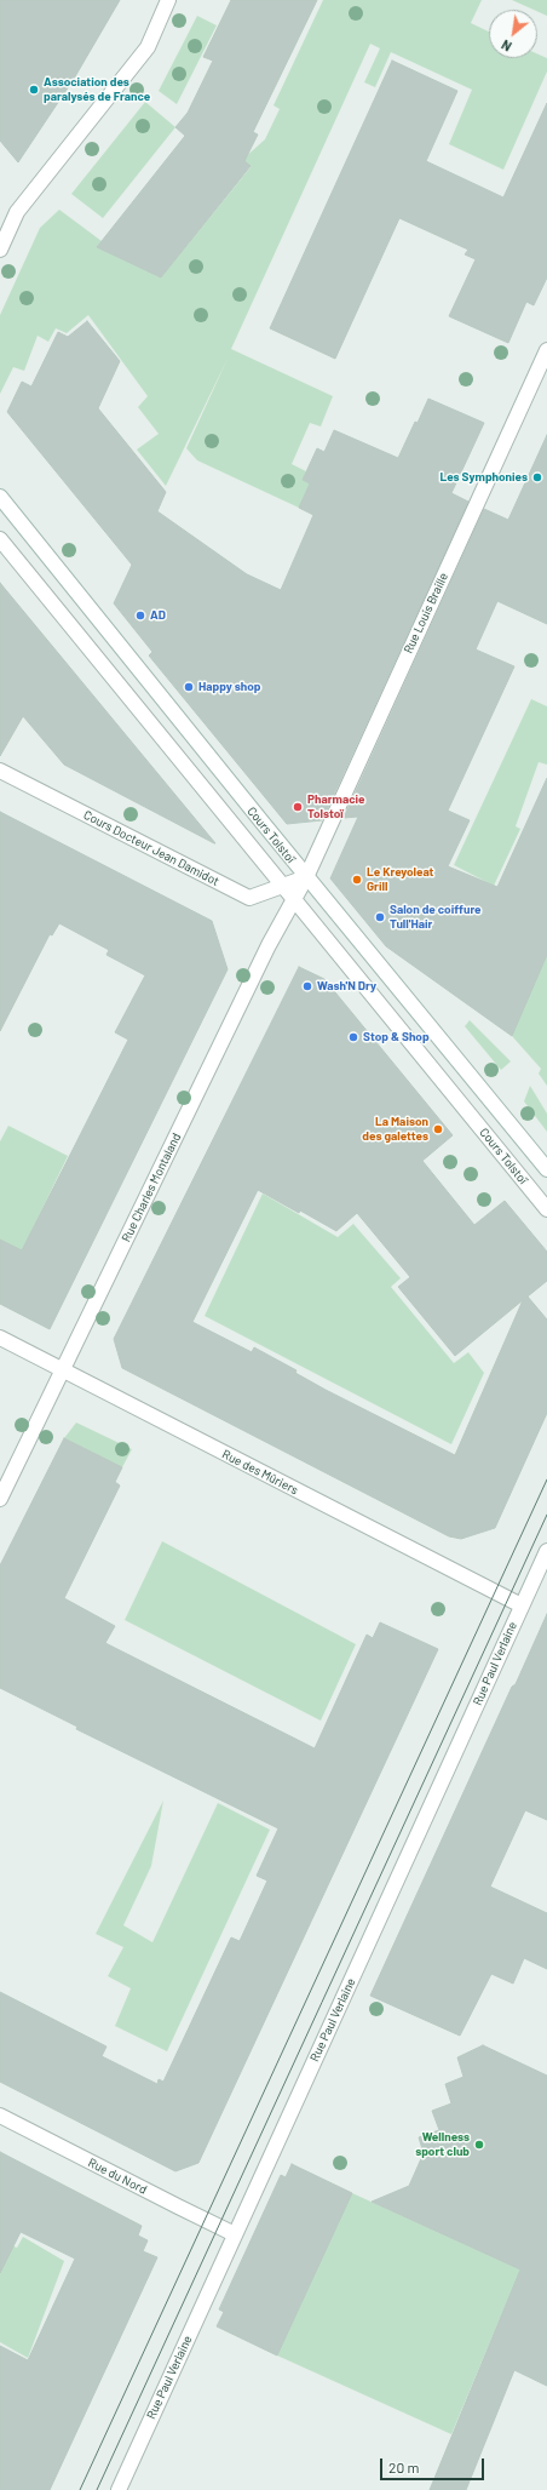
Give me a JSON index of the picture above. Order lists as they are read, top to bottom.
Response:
{
  "streets": {
    "street": [
      "Rue Louis Braille",
      "Cours Tolstoï",
      "Cours Docteur Jean Damidot",
      "Rue Charles Montaland",
      "Rue des Mûriers",
      "Rue Paul Verlaine",
      "Rue du Nord"
    ]
  },
  "crossings": [
    ["Rue Louis Braille", "Cours Tolstoï"],
    ["Rue Louis Braille", "Cours Docteur Jean Damidot"],
    ["Rue Louis Braille", "Rue Charles Montaland"],
    ["Cours Tolstoï", "Cours Docteur Jean Damidot"],
    ["Cours Tolstoï", "Rue Charles Montaland"],
    ["Cours Docteur Jean Damidot", "Rue Charles Montaland"],
    ["Rue Charles Montaland", "Rue des Mûriers"],
    ["Rue des Mûriers", "Rue Paul Verlaine"],
    ["Rue Paul Verlaine", "Rue du Nord"]
  ],
  "places": [
    "Association des paralysés de France",
    "Les Symphonies",
    "AD",
    "Happy shop",
    "Pharmacie Tolstoï",
    "Le Kreyoleat Grill",
    "Salon de coiffure Tull'Hair",
    "Wash'N Dry",
    "Stop & Shop",
    "La Maison des galettes",
    "Wellness sport club"
  ],
  "scale_bar": "20 m",
  "north": "bottom left"
}
